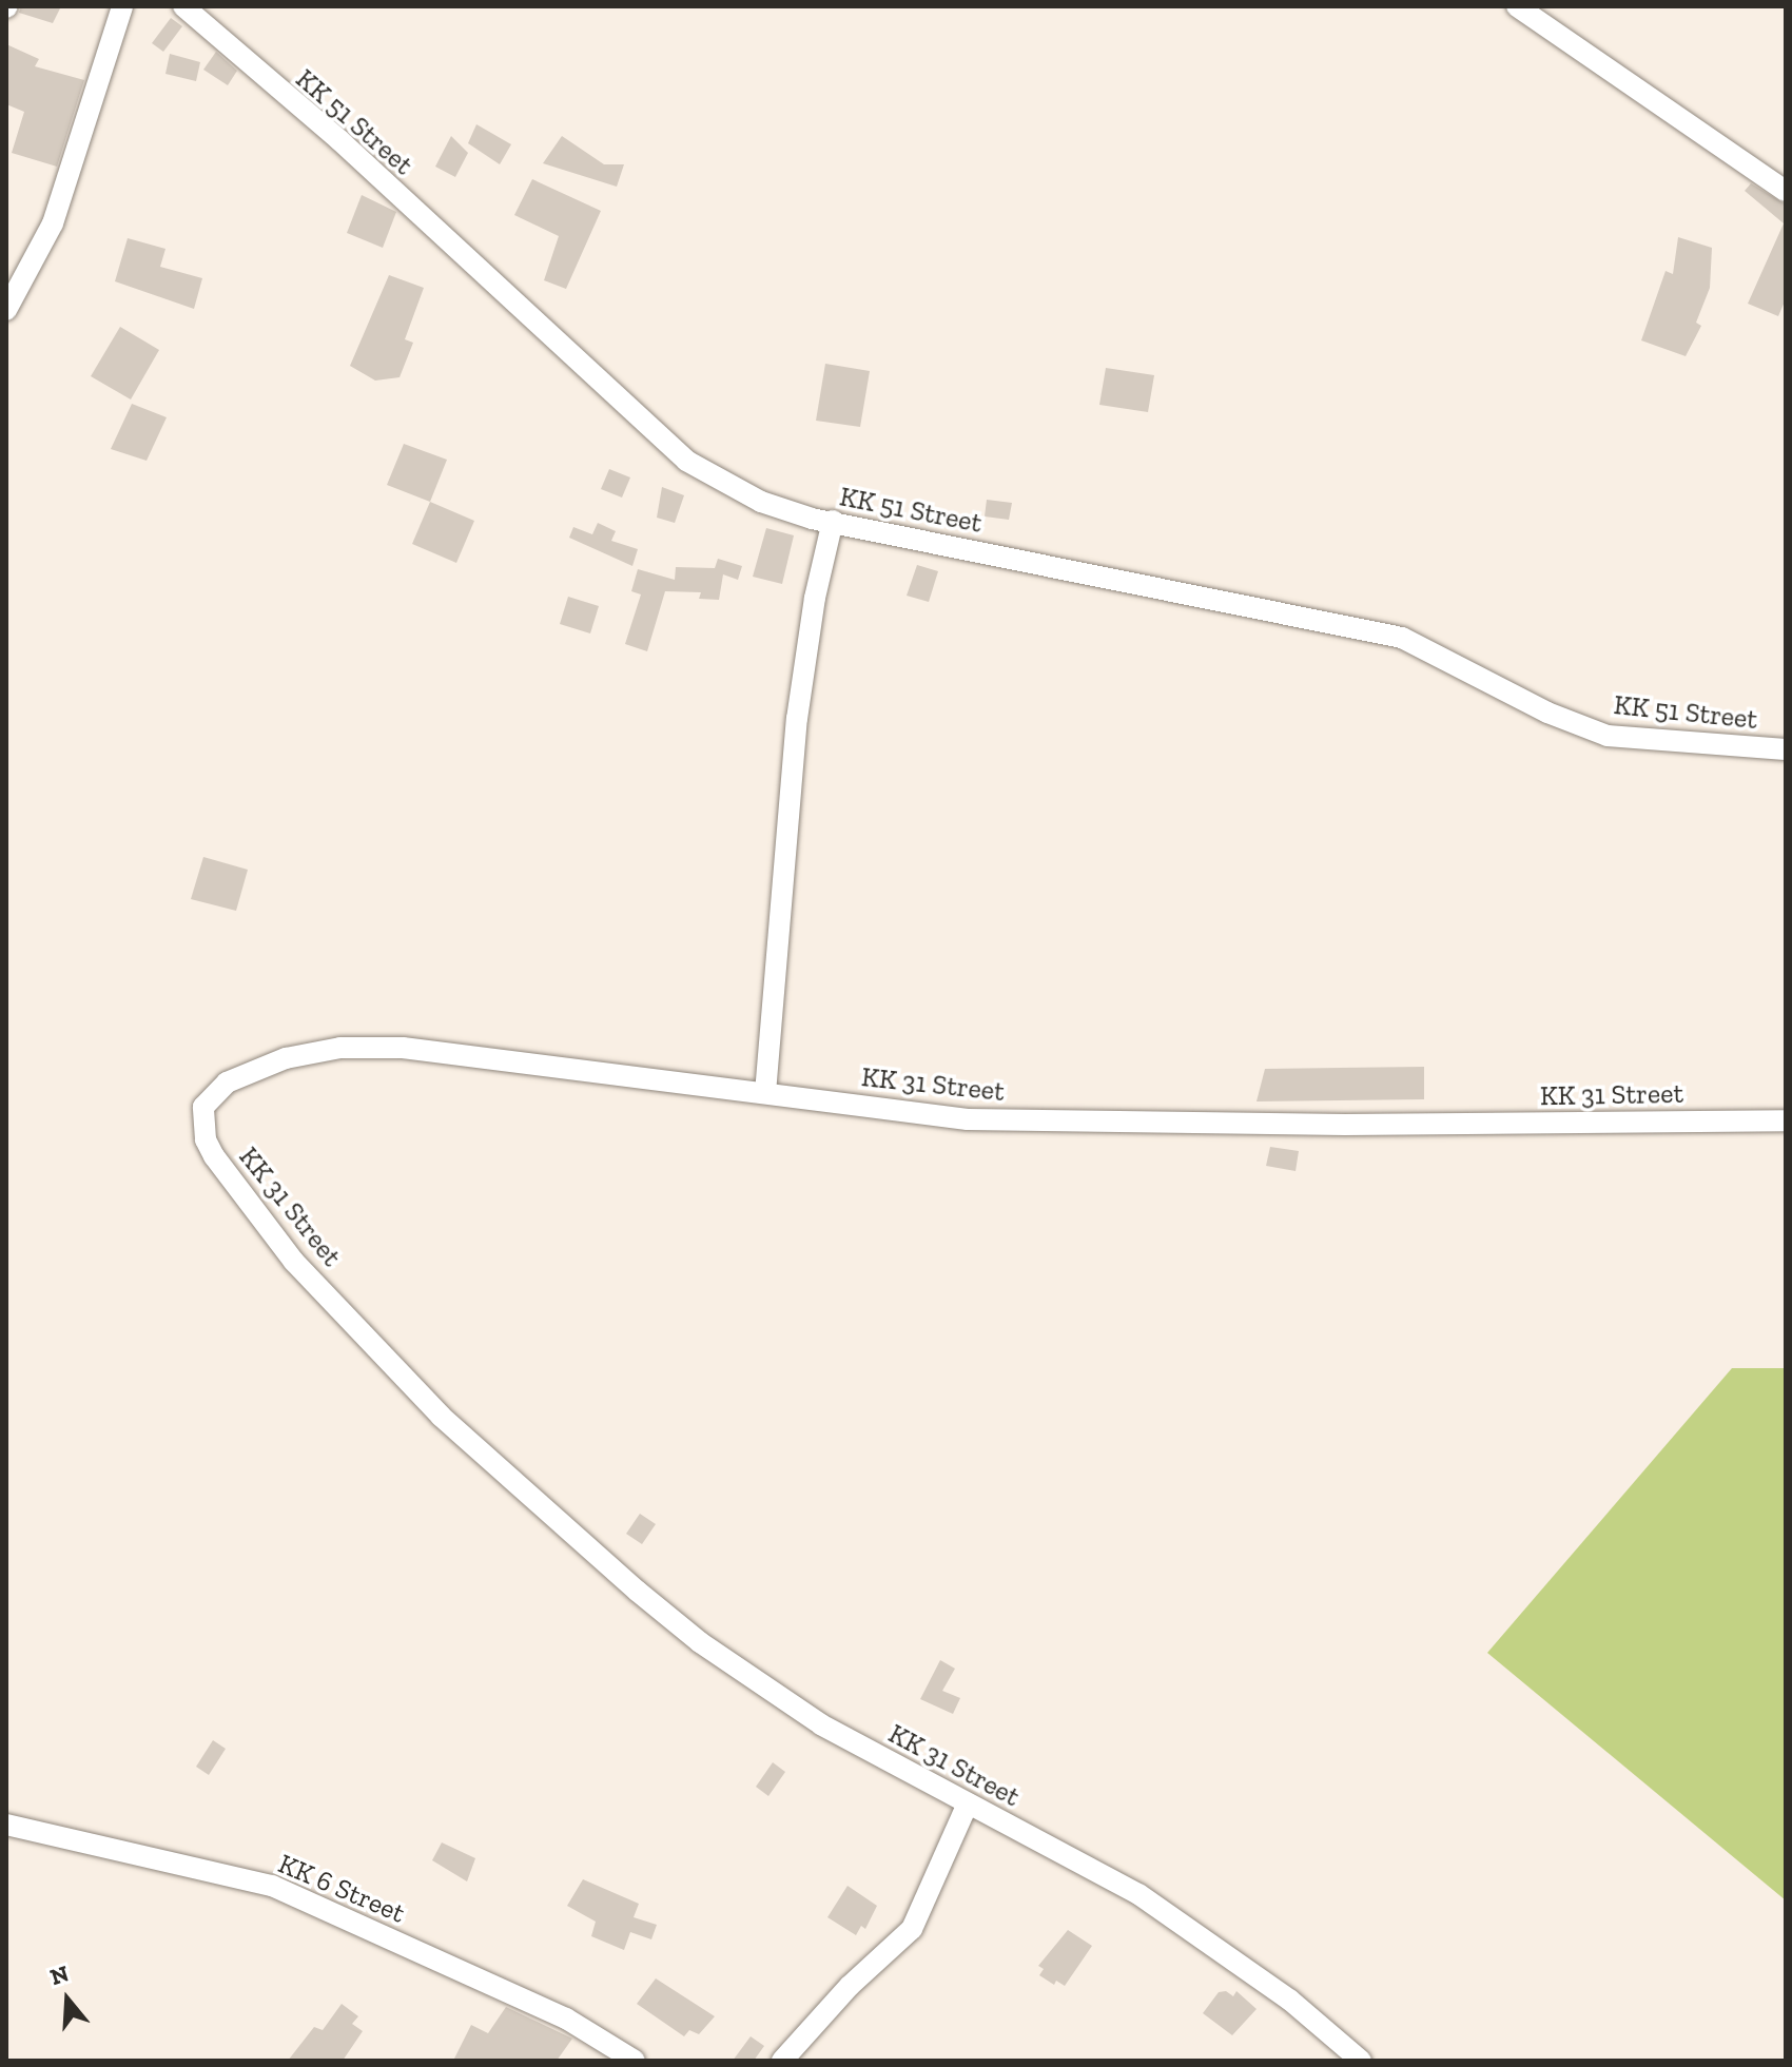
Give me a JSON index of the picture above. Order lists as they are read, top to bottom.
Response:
{
  "streets": {
    "street": ["KK 51 Street", "KK 31 Street", "KK 6 Street"]
  },
  "north": "top"
}
